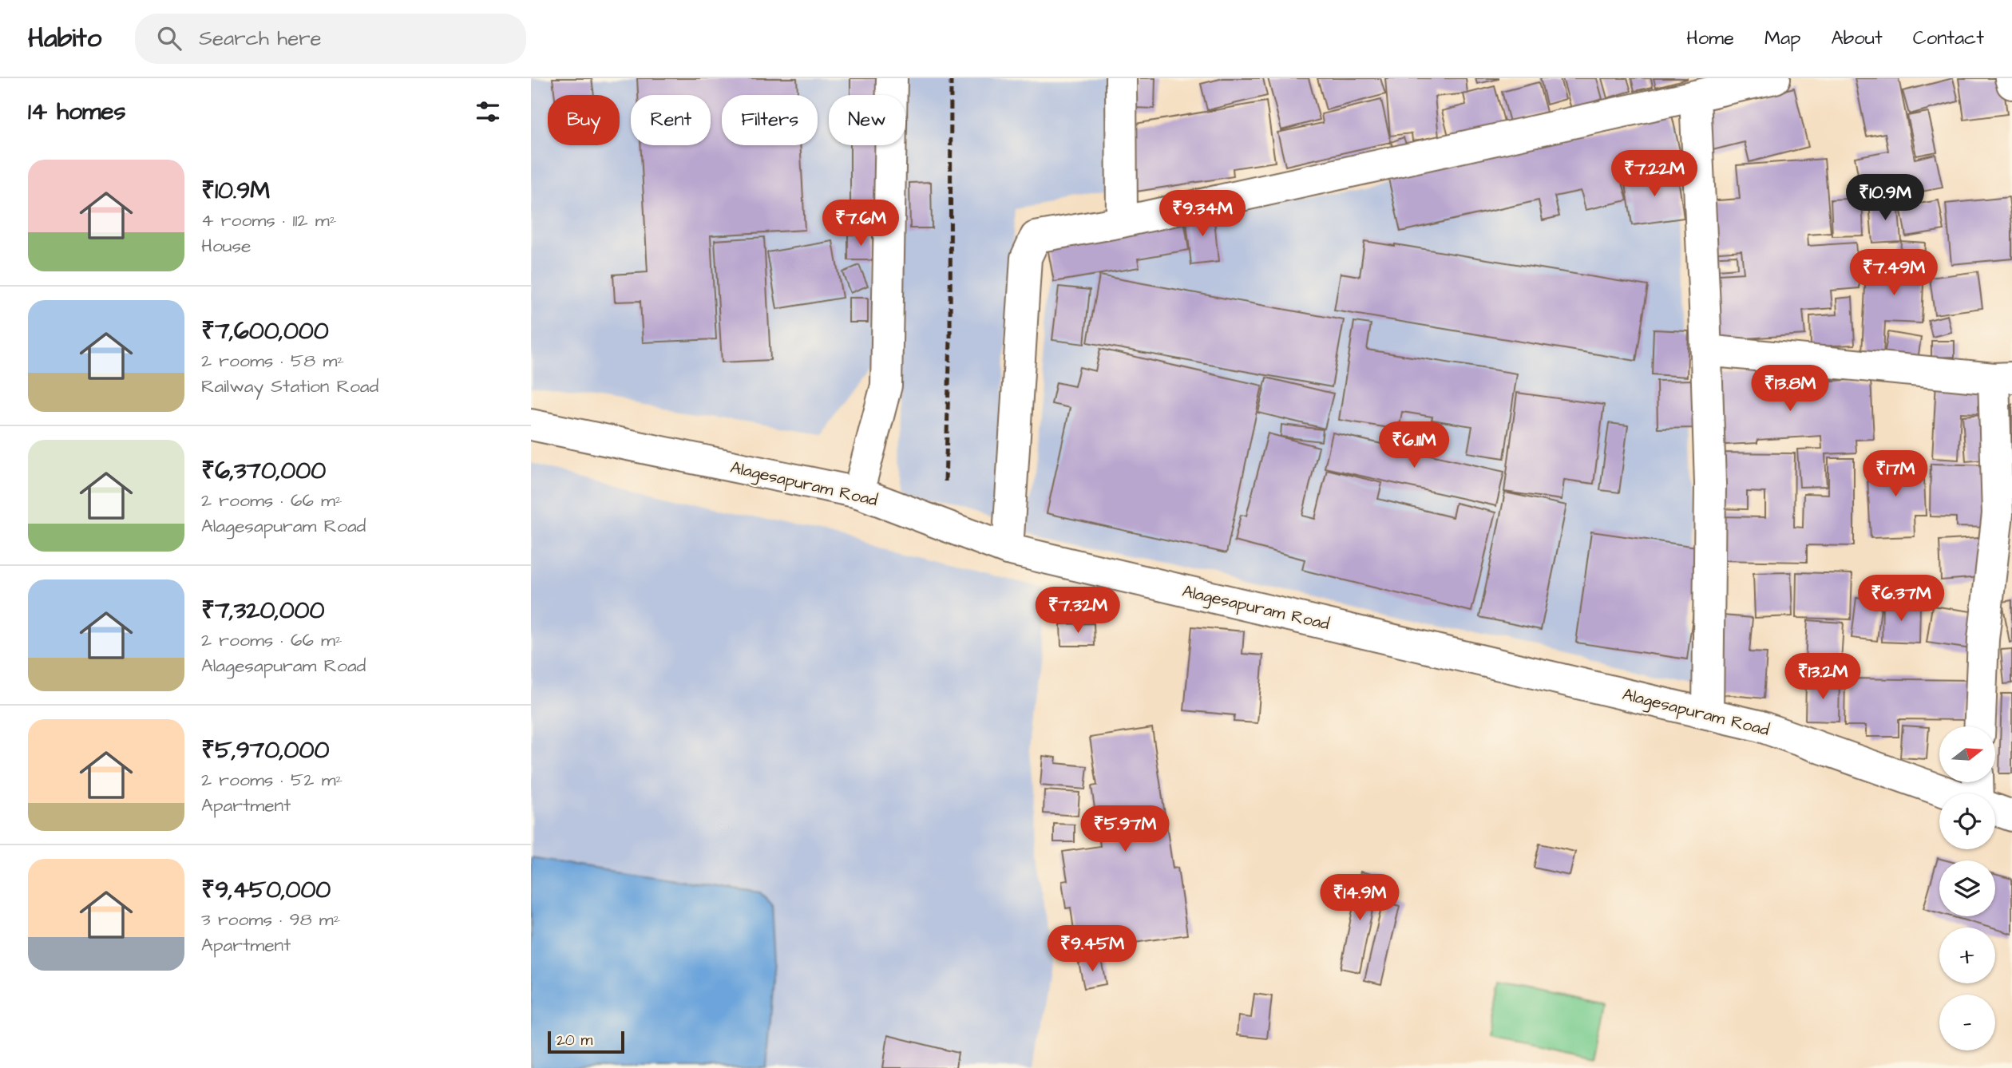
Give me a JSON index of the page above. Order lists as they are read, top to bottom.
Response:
{
  "streets": {
    "street": ["Alagesapuram Road"]
  },
  "scale_bar": "20 m",
  "north": "right",
  "page": {
    "header": "Habito",
    "search": "Search here",
    "nav": [
      "Home",
      "Map",
      "About",
      "Contact"
    ],
    "heading": "14 homes",
    "chip": [
      "Buy",
      "Rent",
      "Filters",
      "New"
    ],
    "list": [
      {
        "name": "₹10.9M",
        "note": "4 rooms · 112 m² · House"
      },
      {
        "name": "₹7,600,000",
        "note": "2 rooms · 58 m² · Railway Station Road"
      },
      {
        "name": "₹6,370,000",
        "note": "2 rooms · 66 m² · Alagesapuram Road"
      },
      {
        "name": "₹7,320,000",
        "note": "2 rooms · 66 m² · Alagesapuram Road"
      },
      {
        "name": "₹5,970,000",
        "note": "2 rooms · 52 m² · Apartment"
      },
      {
        "name": "₹9,450,000",
        "note": "3 rooms · 98 m² · Apartment"
      }
    ],
    "price": [
      "₹7.22M",
      "₹10.9M",
      "₹9.34M",
      "₹7.6M",
      "₹7.49M",
      "₹13.8M",
      "₹6.11M",
      "₹17M",
      "₹6.37M",
      "₹7.32M",
      "₹13.2M",
      "₹5.97M",
      "₹14.9M",
      "₹9.45M"
    ],
    "map_buttons": ["+", "−"],
    "scale": "20 m"
  }
}
